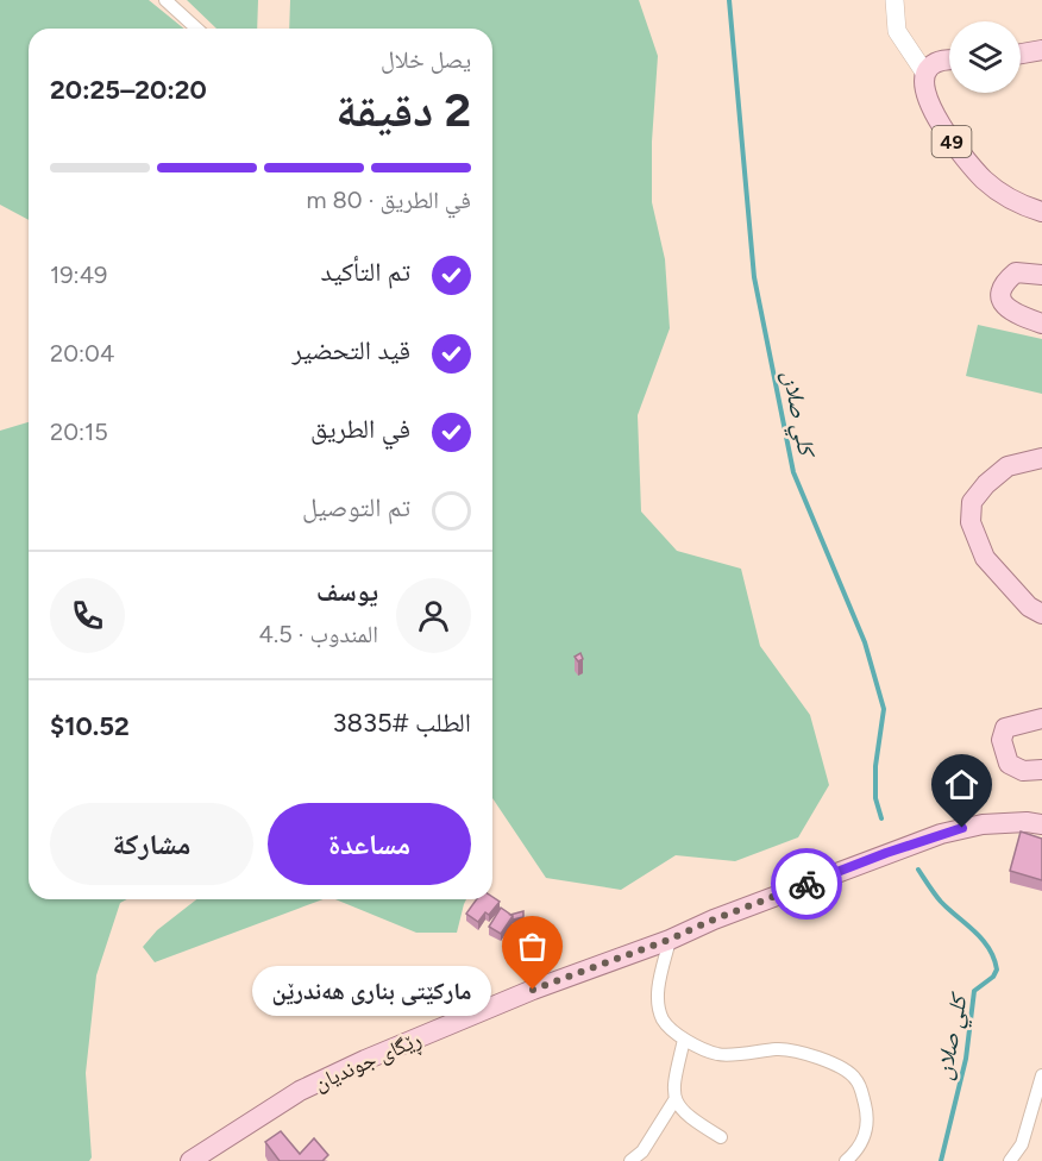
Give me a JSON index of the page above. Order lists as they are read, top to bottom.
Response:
{
  "streets": {
    "main road": ["49", "ڕێگای جوندیان"]
  },
  "water": ["كلي صلان"],
  "places": ["مارکێتی بناری هەندرێن"],
  "page": {
    "heading": ["2 دقيقة", "يصل خلال", "20:20–20:25"],
    "panel": [
      "يوسف",
      "المندوب · 4.5",
      "الطلب #3835",
      "$10.52"
    ],
    "bar": "في الطريق · 80 m",
    "list": [
      ["تم التأكيد", "19:49"],
      ["قيد التحضير", "20:04"],
      ["في الطريق", "20:15"],
      "تم التوصيل"
    ],
    "buttons": ["مساعدة", "مشاركة"],
    "bubble": "مارکێتی بناری هەندرێن"
  }
}
